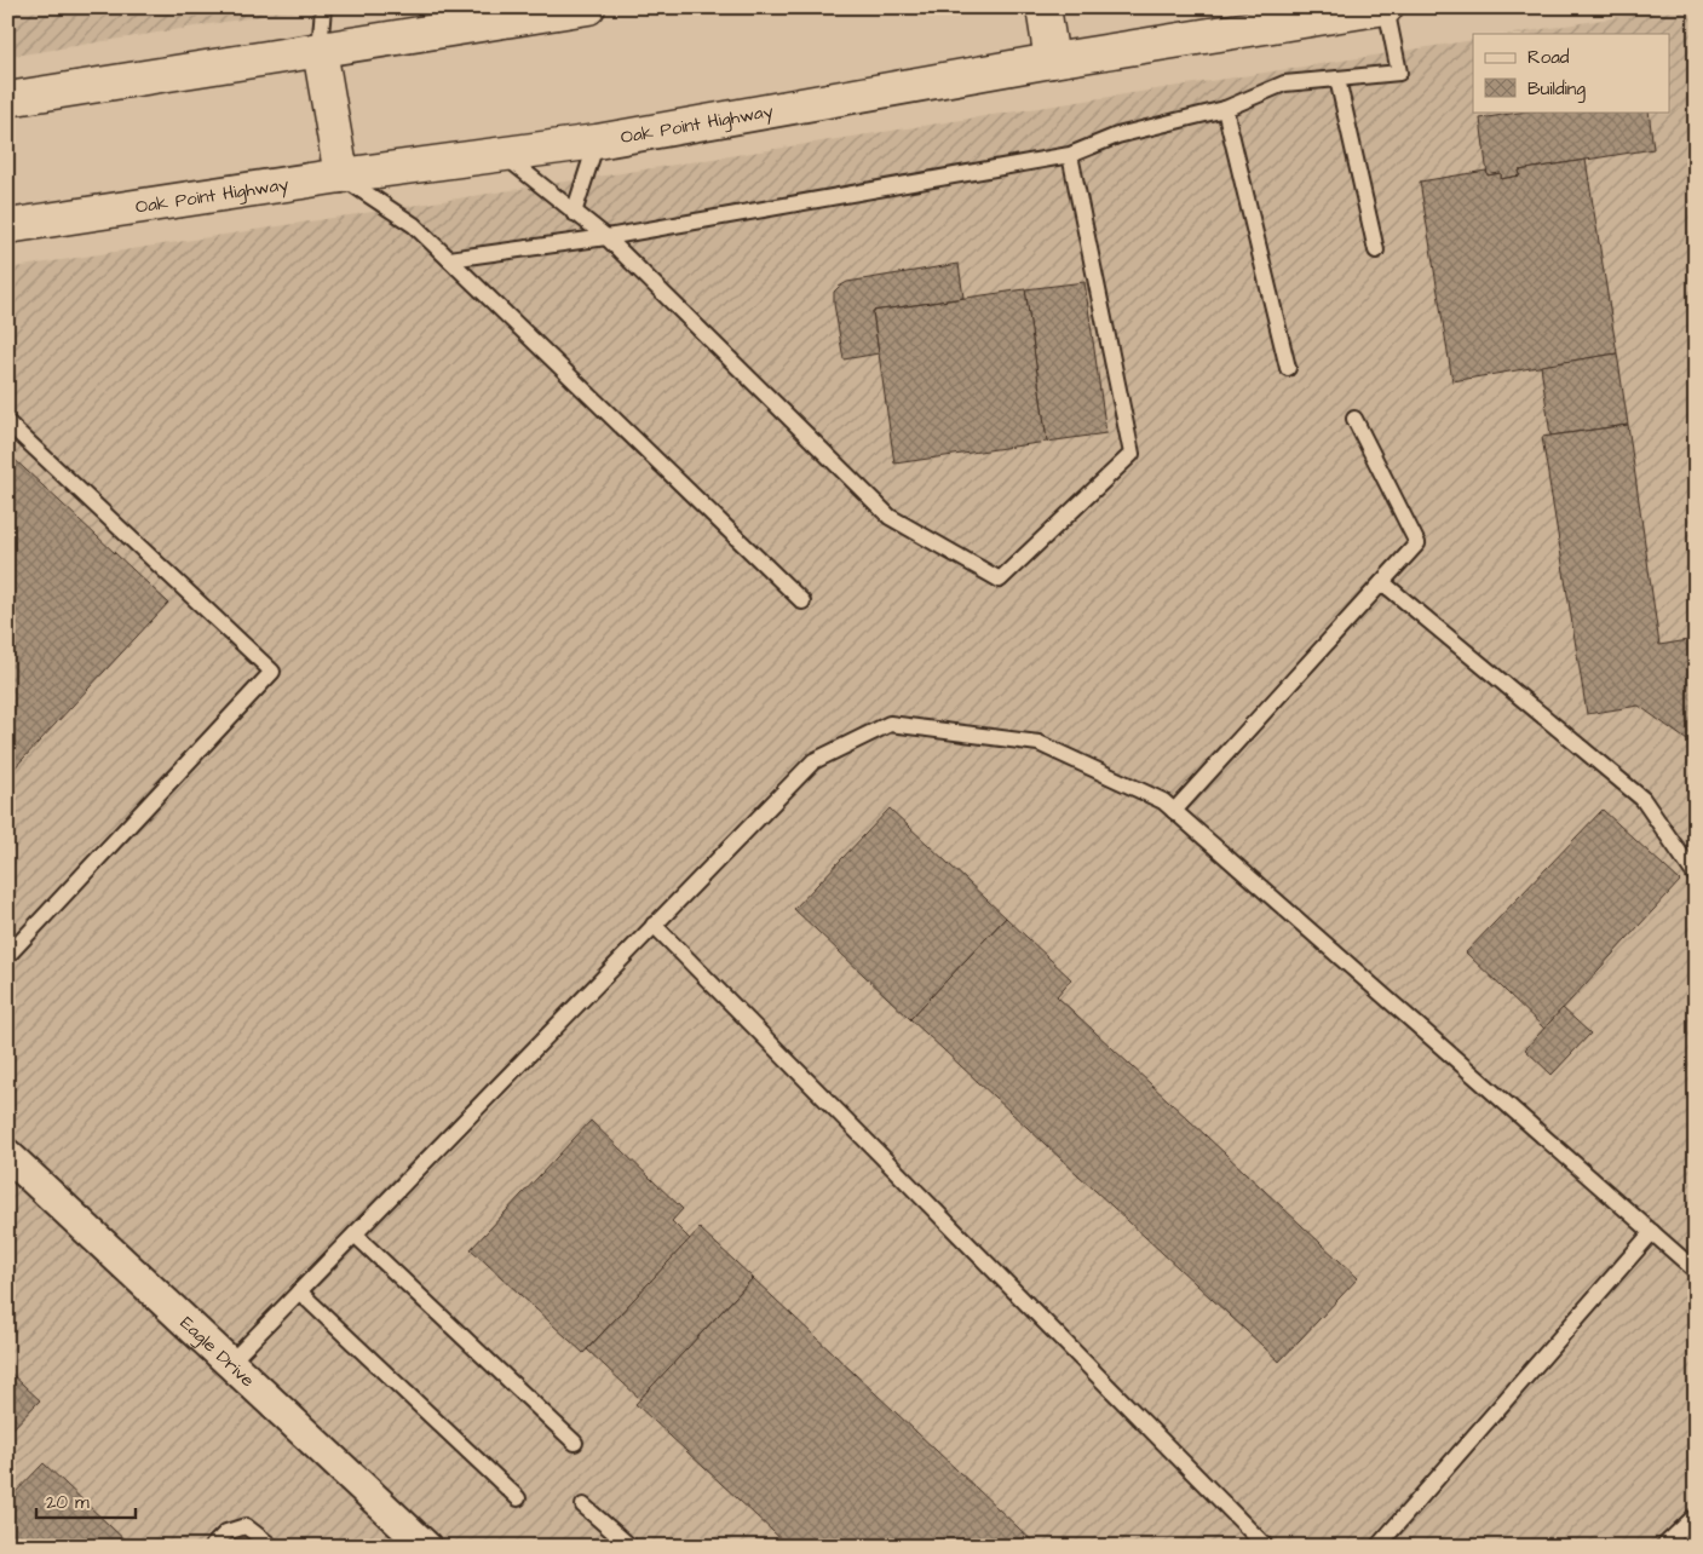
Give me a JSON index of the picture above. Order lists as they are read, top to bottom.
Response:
{
  "streets": {
    "main road": ["Oak Point Highway"],
    "street": ["Eagle Drive"]
  },
  "legend": ["Road", "Building"],
  "scale_bar": "20 m"
}
